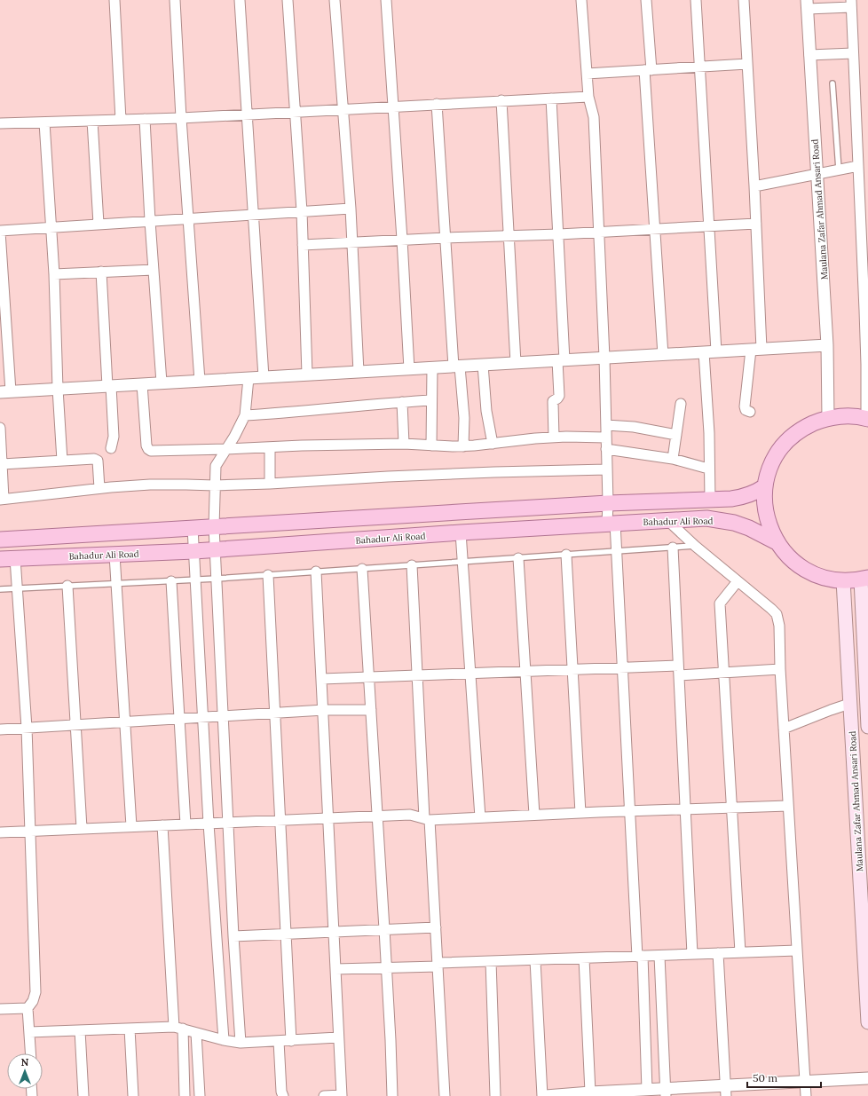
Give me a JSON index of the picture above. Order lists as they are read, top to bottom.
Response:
{
  "streets": {
    "main road": ["Maulana Zafar Ahmad Ansari Road", "Bahadur Ali Road"]
  },
  "scale_bar": "50 m",
  "north": "top"
}
